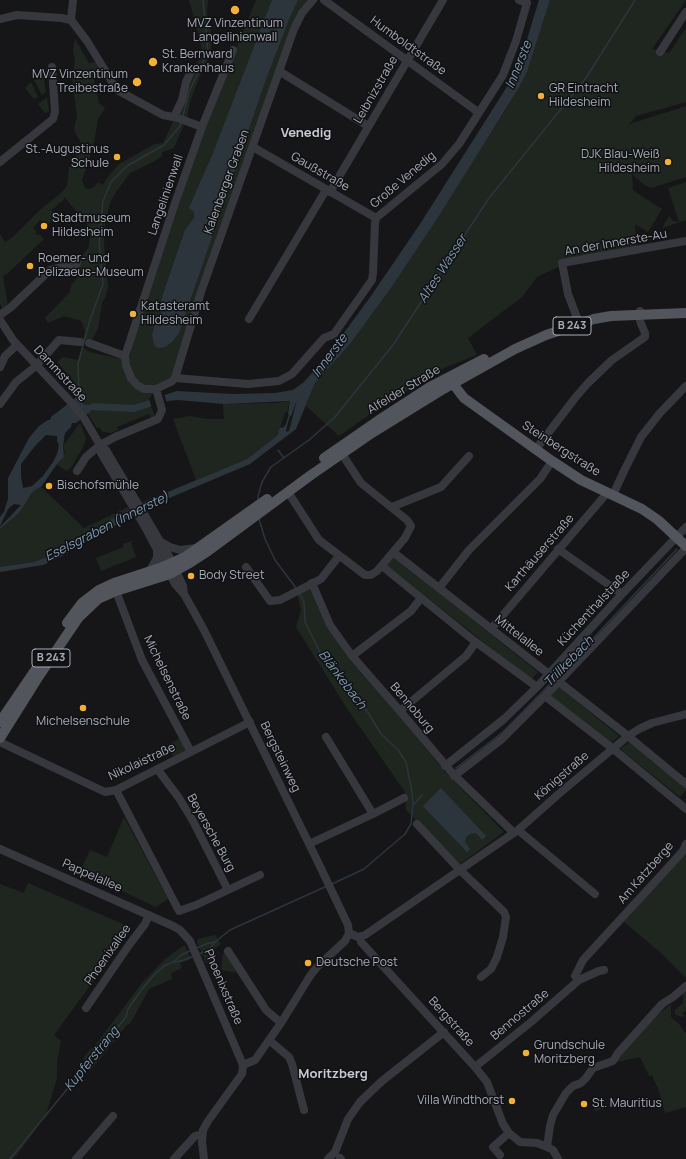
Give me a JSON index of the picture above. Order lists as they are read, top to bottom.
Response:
{
  "streets": {
    "main road": ["B 243", "Alfelder Straße", "Steinbergstraße"],
    "street": [
      "Humboldtstraße",
      "Leibnizstraße",
      "Gaußstraße",
      "Große Venedig",
      "Kalenberger Graben",
      "Langelinienwall",
      "An der Innerste-Au",
      "Dammstraße",
      "Karthäuserstraße",
      "Küchenthalstraße",
      "Mittelallee",
      "Michelsenstraße",
      "Bennoburg",
      "Bergsteinweg",
      "Nikolaistraße",
      "Königstraße",
      "Beyersche Burg",
      "Am Katzberge",
      "Pappelallee",
      "Phoenixallee",
      "Phoenixstraße",
      "Bennostraße",
      "Bergstraße"
    ]
  },
  "crossings": [
    ["Humboldtstraße", "Leibnizstraße"],
    ["Humboldtstraße", "Große Venedig"],
    ["Leibnizstraße", "Gaußstraße"],
    ["Gaußstraße", "Große Venedig"],
    ["Gaußstraße", "Kalenberger Graben"],
    ["Große Venedig", "Kalenberger Graben"],
    ["An der Innerste-Au", "Alfelder Straße"],
    ["B 243", "Alfelder Straße"],
    ["B 243", "Steinbergstraße"],
    ["B 243", "Michelsenstraße"],
    ["B 243", "Bergsteinweg"],
    ["Alfelder Straße", "Steinbergstraße"],
    ["Alfelder Straße", "Bergsteinweg"],
    ["Steinbergstraße", "Karthäuserstraße"],
    ["Steinbergstraße", "Küchenthalstraße"],
    ["Karthäuserstraße", "Mittelallee"],
    ["Küchenthalstraße", "Mittelallee"],
    ["Küchenthalstraße", "Bennoburg"],
    ["Mittelallee", "Königstraße"],
    ["Michelsenstraße", "Nikolaistraße"],
    ["Bennoburg", "Königstraße"],
    ["Bergsteinweg", "Nikolaistraße"],
    ["Nikolaistraße", "Beyersche Burg"],
    ["Königstraße", "Bergstraße"],
    ["Am Katzberge", "Bennostraße"],
    ["Pappelallee", "Phoenixallee"],
    ["Pappelallee", "Phoenixstraße"],
    ["Bennostraße", "Bergstraße"]
  ],
  "districts": ["Venedig", "Moritzberg"],
  "water": [
    "Innerste",
    "Altes Wasser",
    "Eselsgraben (Innerste)",
    "Trillkebach",
    "Blänkebach",
    "Kupferstrang"
  ],
  "places": [
    "MVZ Vinzentinum Langelinienwall",
    "St. Bernward Krankenhaus",
    "MVZ Vinzentinum Treibestraße",
    "GR Eintracht Hildesheim",
    "St.-Augustinus Schule",
    "DJK Blau-Weiß Hildesheim",
    "Stadtmuseum Hildesheim",
    "Roemer- und Pelizaeus-Museum",
    "Katasteramt Hildesheim",
    "Bischofsmühle",
    "Body Street",
    "Michelsenschule",
    "Deutsche Post",
    "Grundschule Moritzberg",
    "Villa Windthorst",
    "St. Mauritius"
  ]
}
